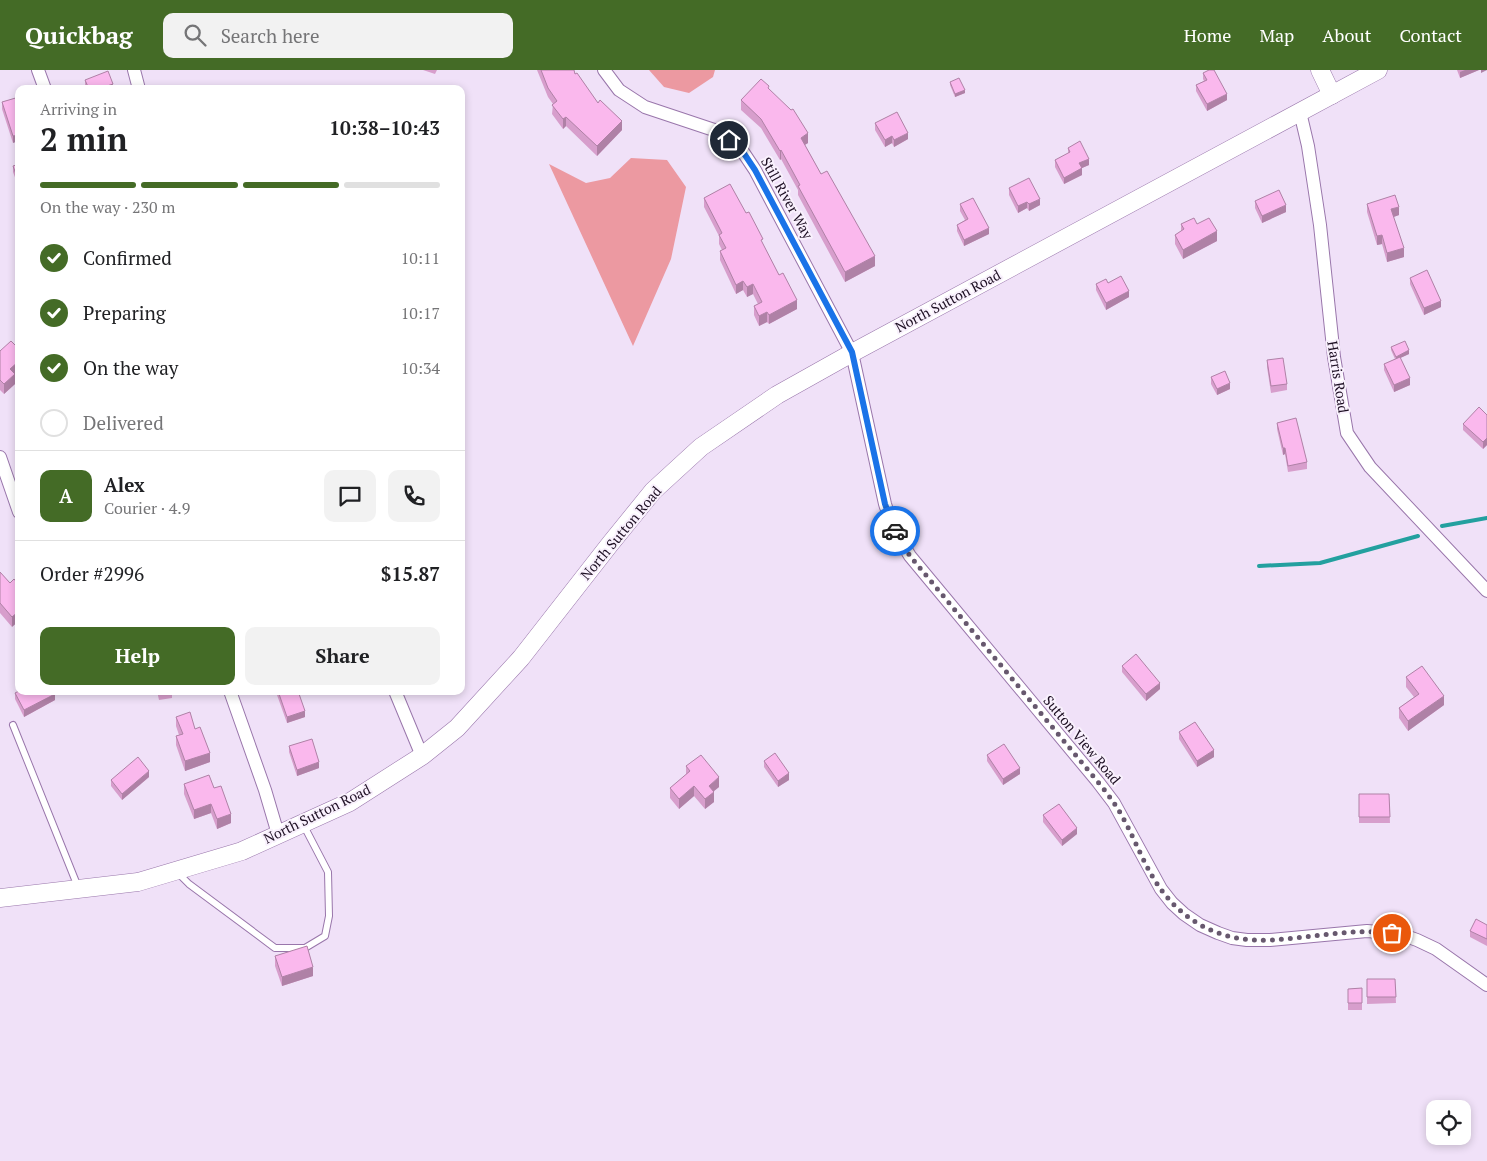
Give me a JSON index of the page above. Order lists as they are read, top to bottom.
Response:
{
  "streets": {
    "main road": ["North Sutton Road"],
    "street": ["Still River Way", "Harris Road", "Sutton View Road"]
  },
  "crossings": [
    ["Still River Way", "North Sutton Road"],
    ["Still River Way", "Sutton View Road"],
    ["North Sutton Road", "Harris Road"],
    ["North Sutton Road", "Sutton View Road"]
  ],
  "page": {
    "header": "Quickbag",
    "search": "Search here",
    "nav": [
      "Home",
      "Map",
      "About",
      "Contact"
    ],
    "heading": ["2 min", "Arriving in", "10:38–10:43"],
    "panel": [
      "Alex",
      "Courier · 4.9",
      "Order #2996",
      "$15.87"
    ],
    "bar": "On the way · 230 m",
    "list": [
      ["Confirmed", "10:11"],
      ["Preparing", "10:17"],
      ["On the way", "10:34"],
      "Delivered"
    ],
    "round": "A",
    "buttons": ["Help", "Share"]
  }
}
